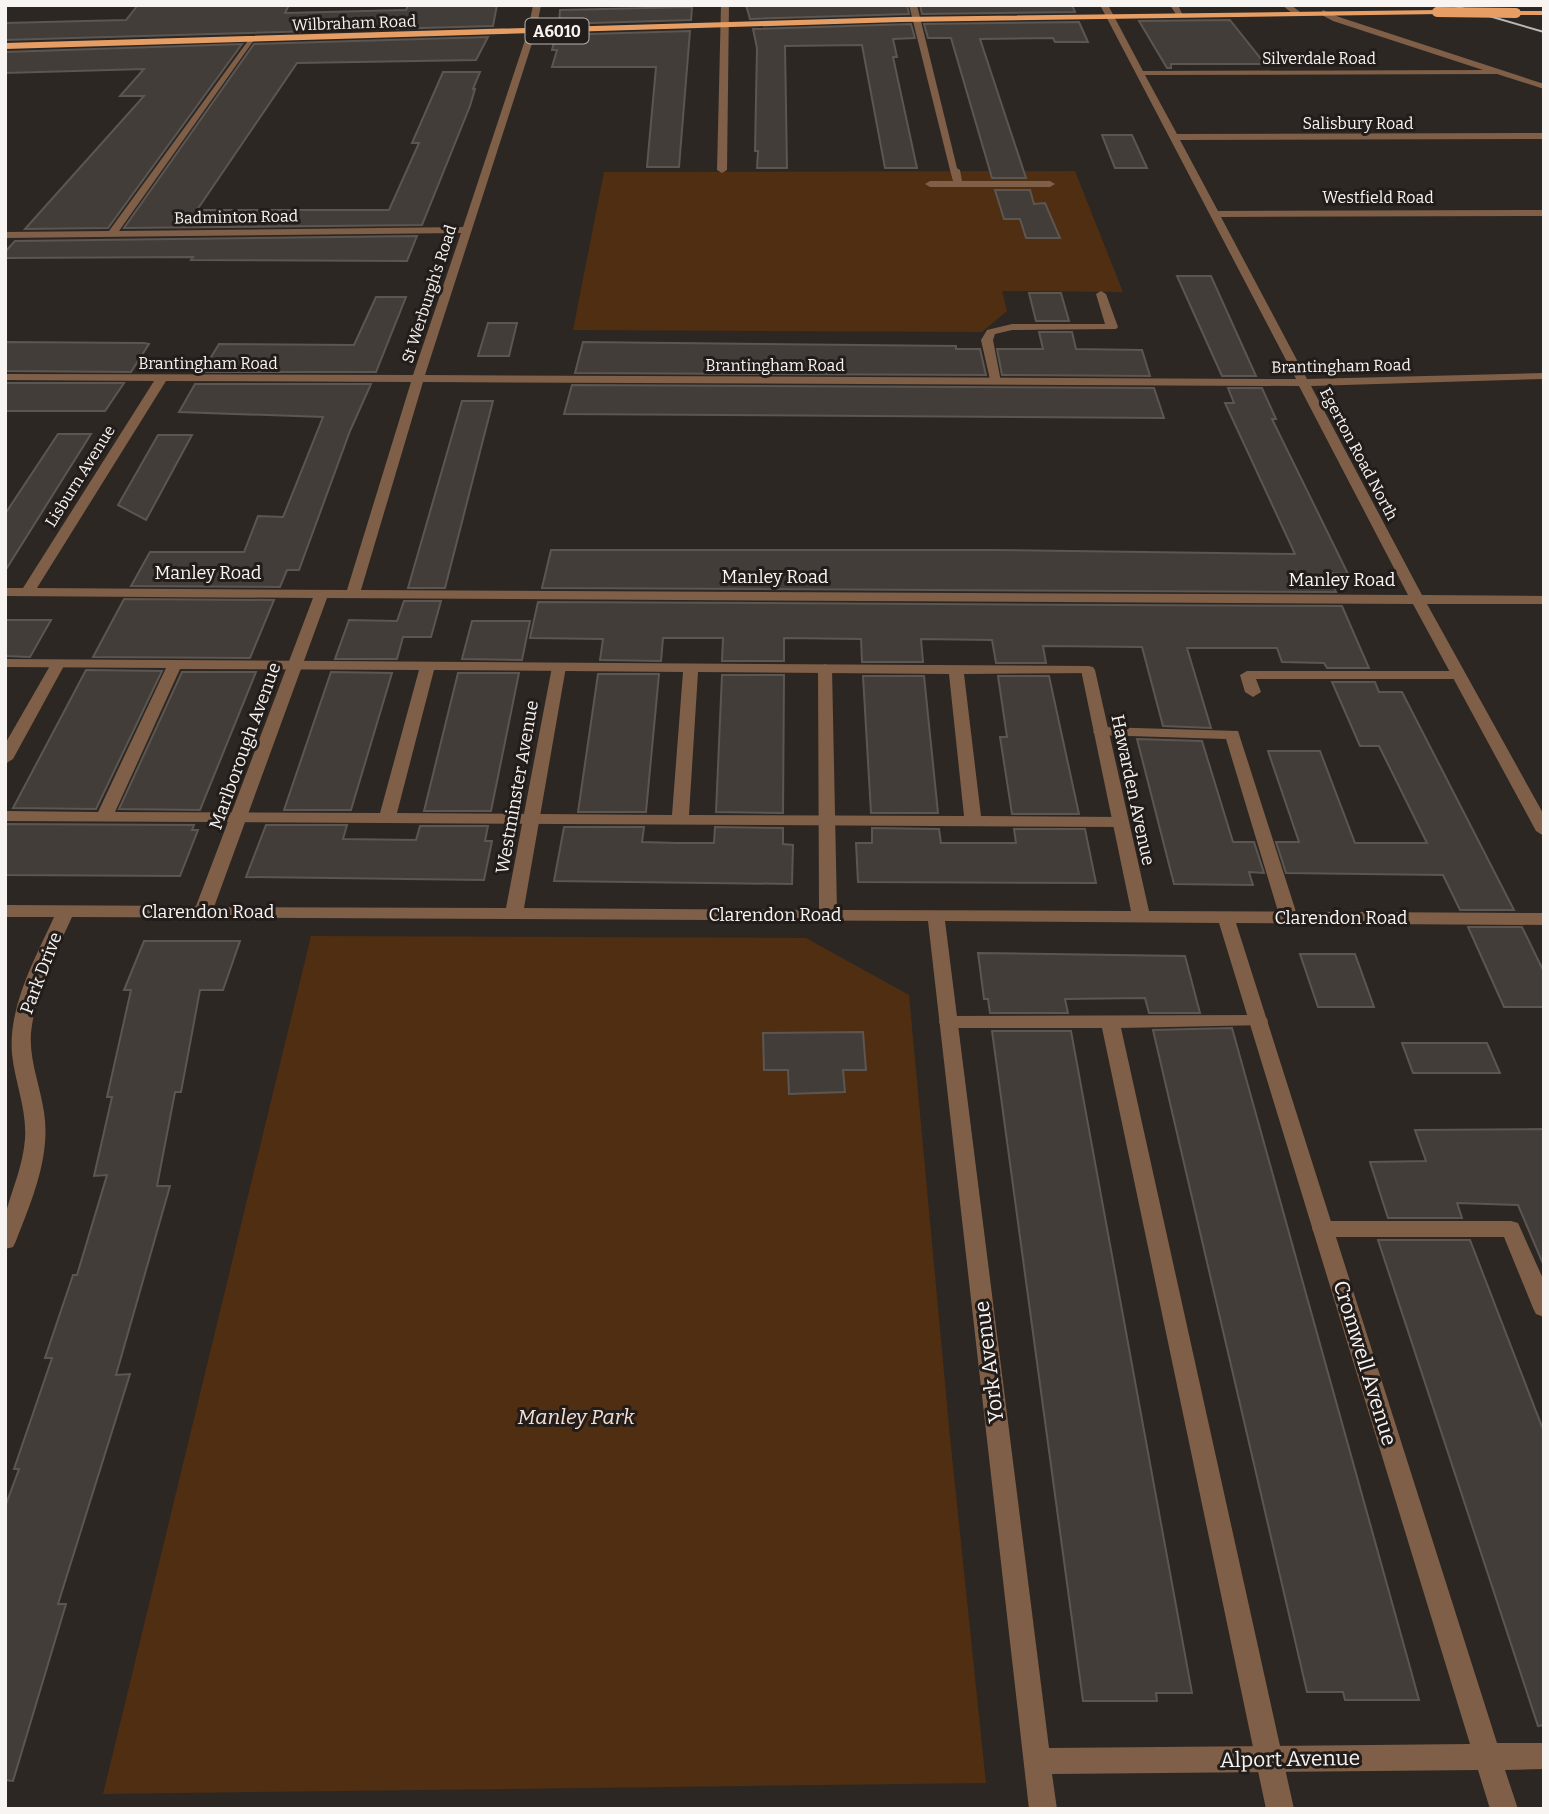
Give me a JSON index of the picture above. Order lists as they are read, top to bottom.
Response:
{
  "streets": {
    "highway": ["Wilbraham Road", "A6010"],
    "street": [
      "Silverdale Road",
      "Salisbury Road",
      "Westfield Road",
      "Badminton Road",
      "St Werburgh's Road",
      "Brantingham Road",
      "Egerton Road North",
      "Lisburn Avenue",
      "Manley Road",
      "Marlborough Avenue",
      "Westminster Avenue",
      "Hawarden Avenue",
      "Clarendon Road",
      "Park Drive",
      "York Avenue",
      "Cromwell Avenue",
      "Alport Avenue"
    ]
  },
  "crossings": [
    ["Wilbraham Road", "St Werburgh's Road"],
    ["Wilbraham Road", "Egerton Road North"],
    ["Silverdale Road", "Egerton Road North"],
    ["Salisbury Road", "Egerton Road North"],
    ["Westfield Road", "Egerton Road North"],
    ["Badminton Road", "St Werburgh's Road"],
    ["St Werburgh's Road", "Brantingham Road"],
    ["St Werburgh's Road", "Manley Road"],
    ["Brantingham Road", "Egerton Road North"],
    ["Brantingham Road", "Lisburn Avenue"],
    ["Egerton Road North", "Manley Road"],
    ["Lisburn Avenue", "Manley Road"],
    ["Manley Road", "Marlborough Avenue"],
    ["Marlborough Avenue", "Clarendon Road"],
    ["Westminster Avenue", "Clarendon Road"],
    ["Hawarden Avenue", "Clarendon Road"],
    ["Clarendon Road", "Park Drive"],
    ["Clarendon Road", "York Avenue"],
    ["Clarendon Road", "Cromwell Avenue"],
    ["York Avenue", "Alport Avenue"],
    ["Cromwell Avenue", "Alport Avenue"]
  ],
  "parks": ["Manley Park"]
}
